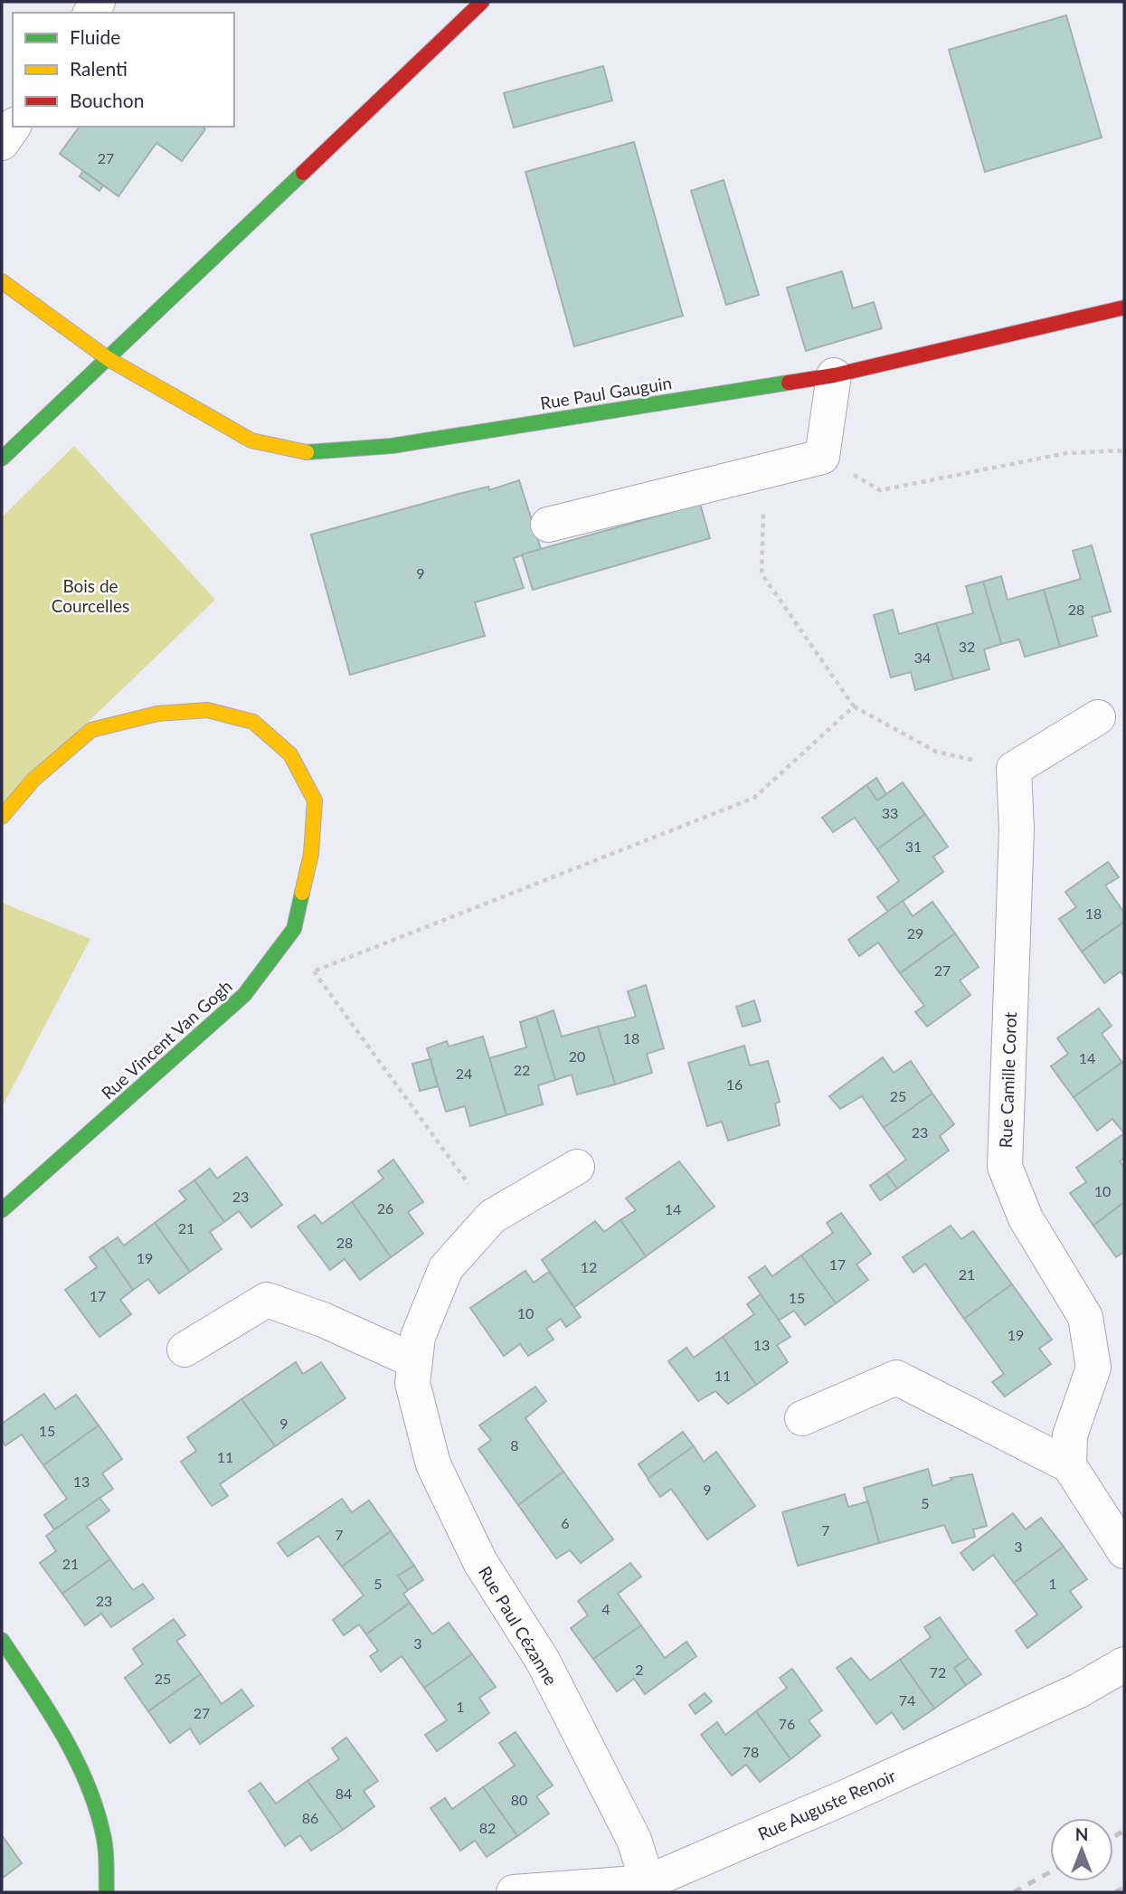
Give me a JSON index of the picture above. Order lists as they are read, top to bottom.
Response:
{
  "streets": {
    "street": [
      "Rue Paul Gauguin",
      "Rue Vincent Van Gogh",
      "Rue Camille Corot",
      "Rue Paul Cézanne",
      "Rue Auguste Renoir"
    ]
  },
  "crossings": [
    ["Rue Paul Cézanne", "Rue Auguste Renoir"]
  ],
  "parks": ["Bois de Courcelles"],
  "house_numbers": [
    "27",
    "9",
    "28",
    "32",
    "34",
    "33",
    "31",
    "18",
    "29",
    "27",
    "18",
    "20",
    "14",
    "22",
    "24",
    "16",
    "25",
    "23",
    "10",
    "23",
    "26",
    "14",
    "21",
    "28",
    "19",
    "17",
    "12",
    "21",
    "17",
    "15",
    "10",
    "19",
    "13",
    "11",
    "9",
    "15",
    "8",
    "11",
    "13",
    "9",
    "5",
    "6",
    "7",
    "7",
    "3",
    "21",
    "5",
    "1",
    "23",
    "4",
    "3",
    "2",
    "72",
    "25",
    "74",
    "1",
    "27",
    "76",
    "78",
    "84",
    "80",
    "86",
    "82"
  ],
  "legend": ["Fluide", "Ralenti", "Bouchon"],
  "north": "top"
}
